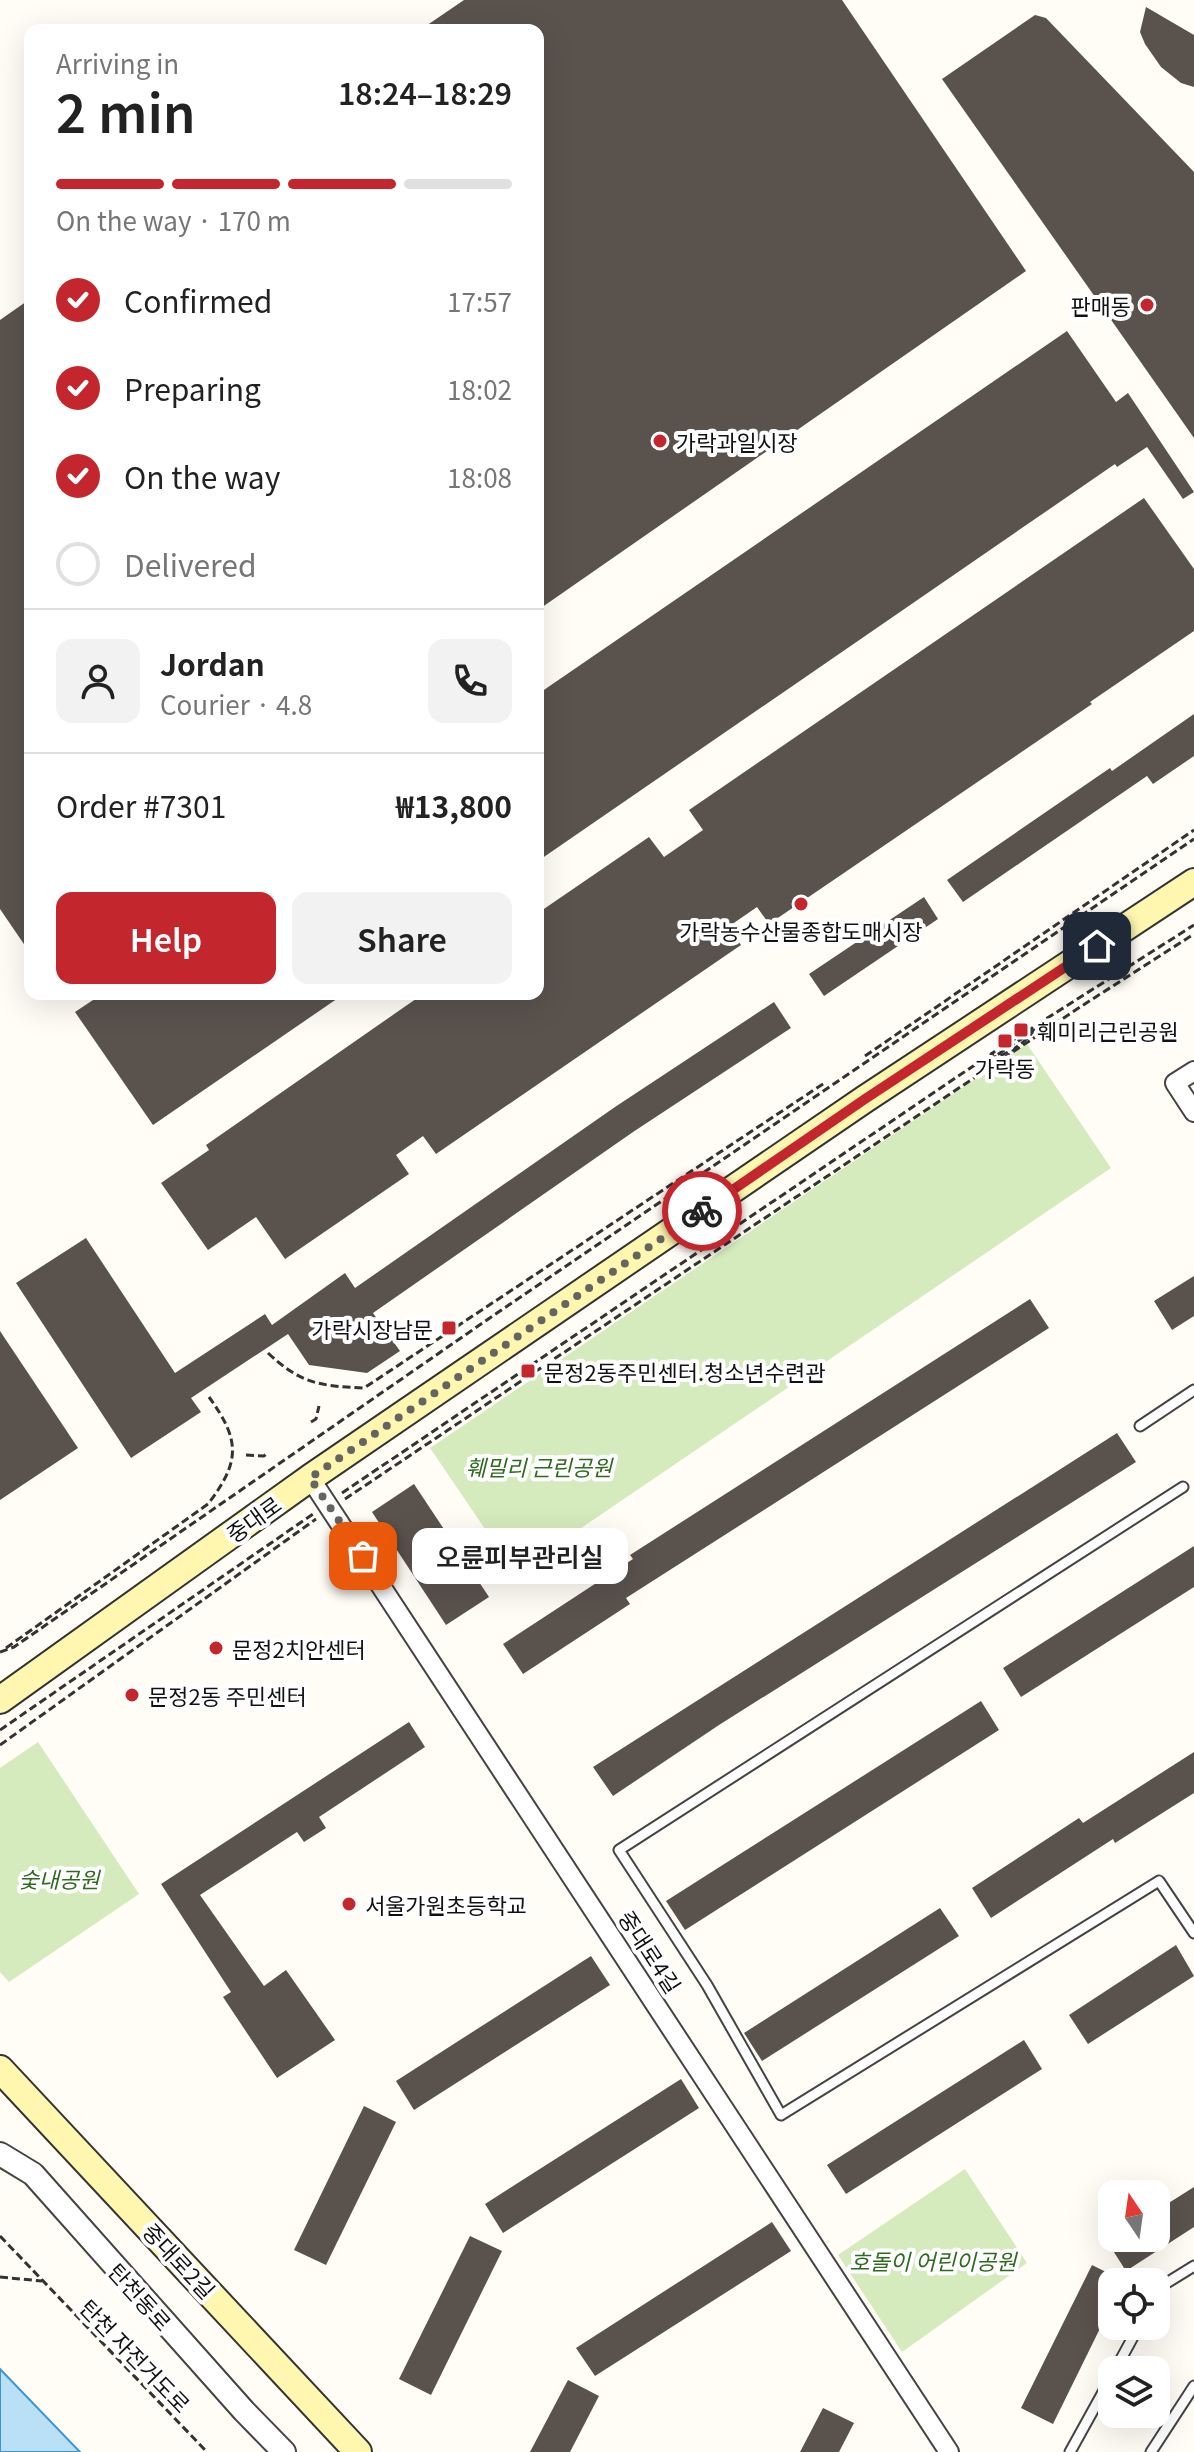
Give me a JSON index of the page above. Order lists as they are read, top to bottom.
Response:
{
  "streets": {
    "main road": ["중대로", "중대로2길"],
    "street": ["중대로4길", "탄천동로"],
    "path": ["탄천 자전거도로"]
  },
  "crossings": [
    ["중대로", "중대로4길"]
  ],
  "parks": ["훼밀리 근린공원", "숯내공원", "호돌이 어린이공원"],
  "places": {
    "other": [
      "판매동",
      "가락과일시장",
      "가락농수산물종합도매시장",
      "오륜피부관리실",
      "문정2치안센터",
      "문정2동 주민센터",
      "서울가원초등학교"
    ],
    "transit": [
      "훼미리근린공원",
      "가락동",
      "가락시장남문",
      "문정2동주민센터.청소년수련관"
    ]
  },
  "north": "top",
  "page": {
    "heading": ["2 min", "Arriving in", "18:24–18:29"],
    "panel": [
      "Jordan",
      "Courier · 4.8",
      "Order #7301",
      "₩13,800"
    ],
    "bar": "On the way · 170 m",
    "list": [
      ["Confirmed", "17:57"],
      ["Preparing", "18:02"],
      ["On the way", "18:08"],
      "Delivered"
    ],
    "buttons": ["Help", "Share"],
    "bubble": "오륜피부관리실"
  }
}
